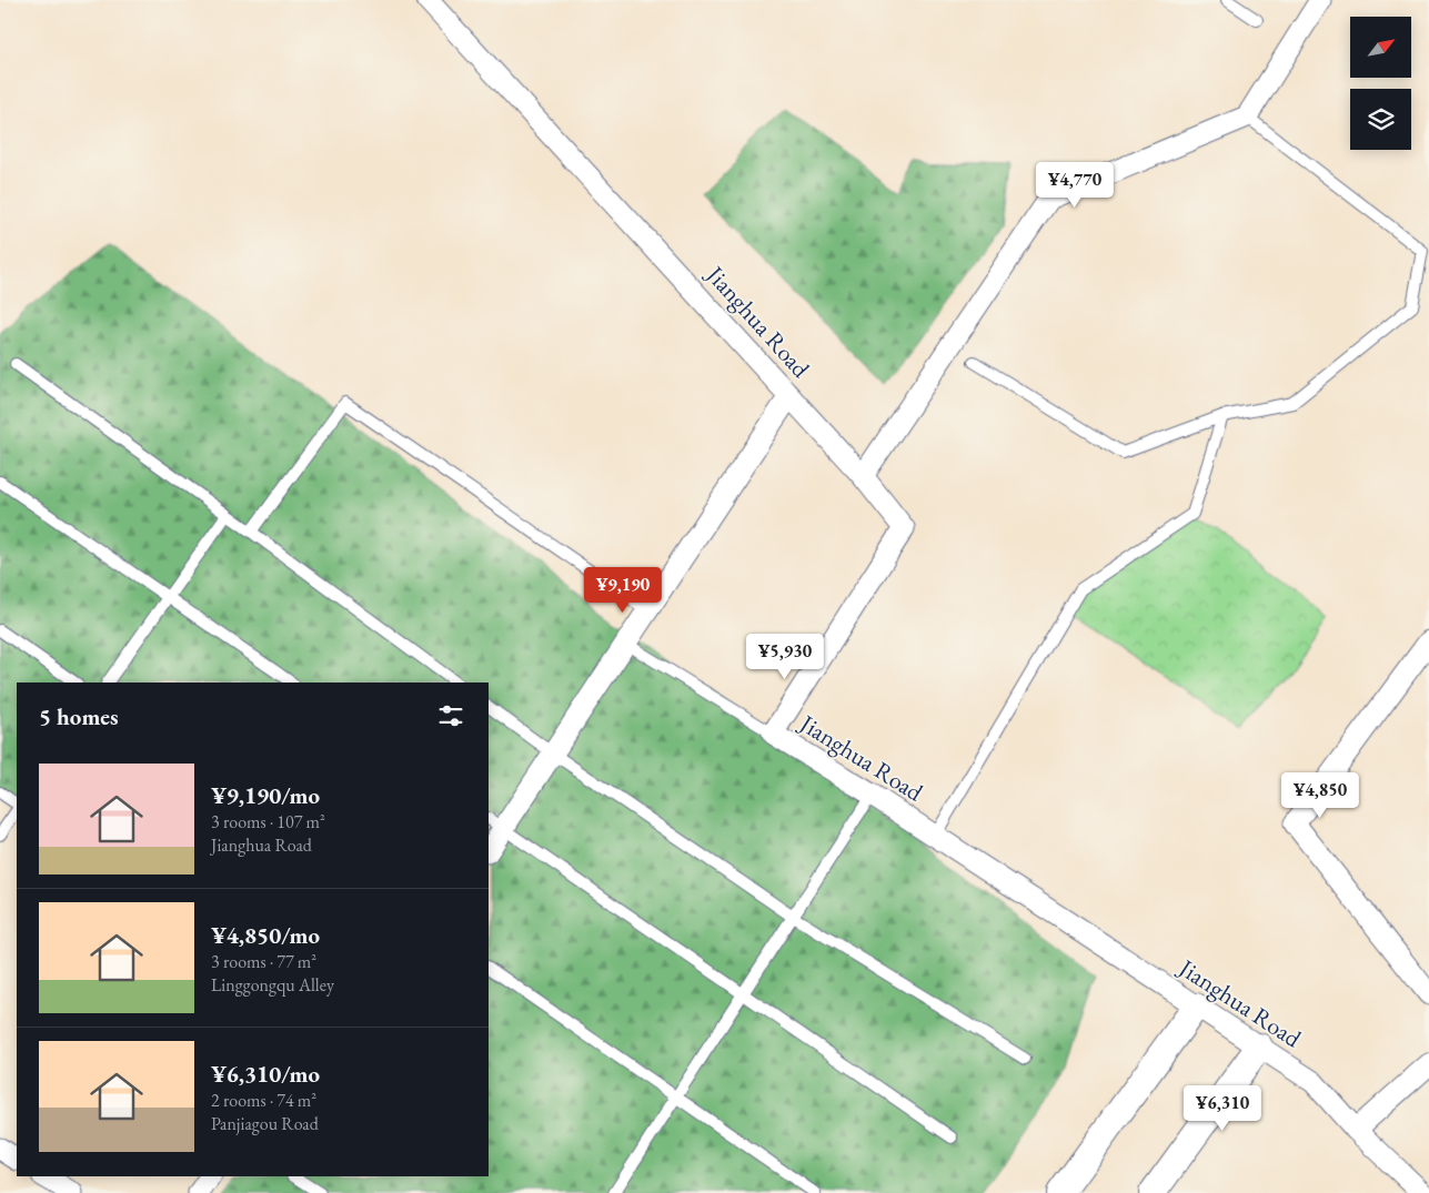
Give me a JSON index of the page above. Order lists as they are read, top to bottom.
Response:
{
  "streets": {
    "street": ["Jianghua Road"]
  },
  "north": "top right",
  "page": {
    "price": [
      "¥4,770",
      "¥9,190",
      "¥5,930",
      "¥4,850",
      "¥6,310"
    ],
    "heading": "5 homes",
    "list": [
      {
        "name": "¥9,190/mo",
        "note": "3 rooms · 107 m² · Jianghua Road"
      },
      {
        "name": "¥4,850/mo",
        "note": "3 rooms · 77 m² · Linggongqu Alley"
      },
      {
        "name": "¥6,310/mo",
        "note": "2 rooms · 74 m² · Panjiagou Road"
      }
    ]
  }
}
